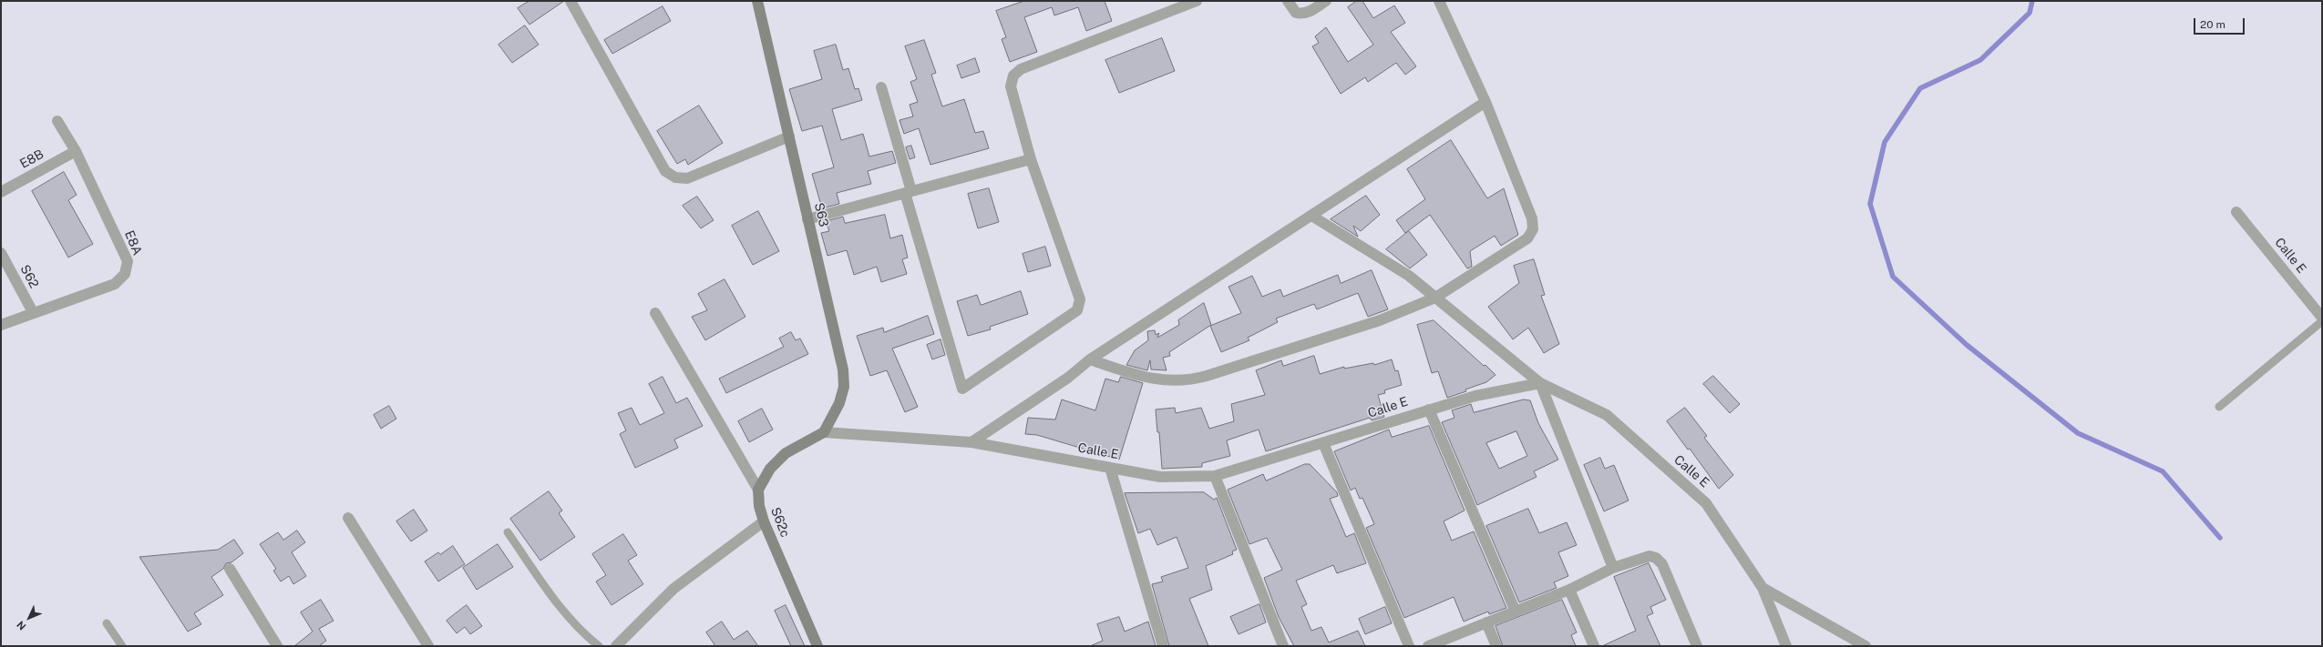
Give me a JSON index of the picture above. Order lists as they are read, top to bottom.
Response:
{
  "streets": {
    "main road": ["S63", "S62c"],
    "street": [
      "E8B",
      "E8A",
      "Calle E",
      "S62"
    ]
  },
  "crossings": [
    ["E8B", "E8A"],
    ["S63", "Calle E"],
    ["E8A", "S62"]
  ],
  "scale_bar": "20 m",
  "north": "bottom left"
}
